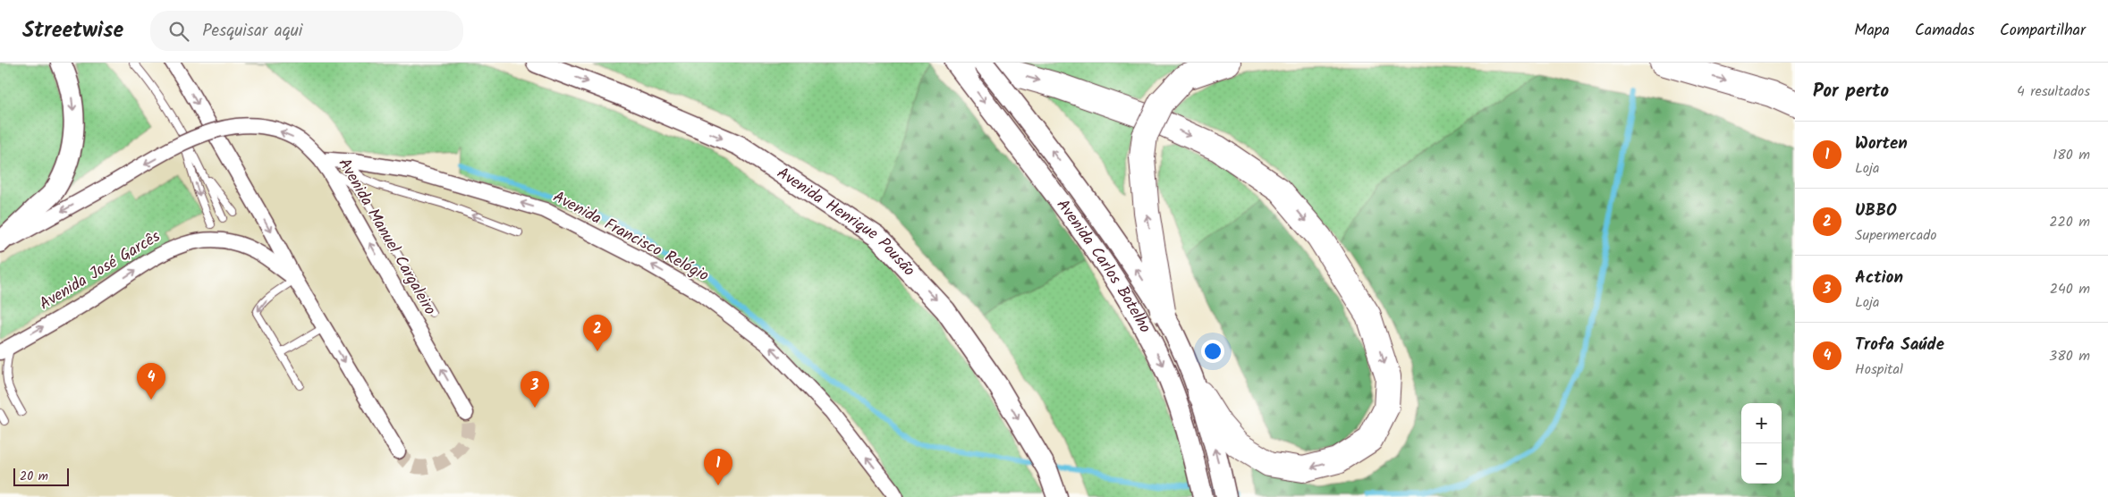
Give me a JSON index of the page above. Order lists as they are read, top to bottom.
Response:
{
  "streets": {
    "main road": ["Avenida Henrique Pousão", "Avenida Carlos Botelho"],
    "street": ["Avenida Manuel Cargaleiro", "Avenida Francisco Relógio", "Avenida José Garcês"]
  },
  "crossings": [
    ["Avenida Manuel Cargaleiro", "Avenida Francisco Relógio"]
  ],
  "one_way": ["Avenida Henrique Pousão", "Avenida Francisco Relógio"],
  "scale_bar": "20 m",
  "page": {
    "header": "Streetwise",
    "search": "Pesquisar aqui",
    "nav": ["Mapa", "Camadas", "Compartilhar"],
    "heading": ["Por perto", "4 resultados"],
    "list": [
      {
        "mark": "1",
        "name": "Worten",
        "note": "Loja",
        "value": "180 m"
      },
      {
        "mark": "2",
        "name": "UBBO",
        "note": "Supermercado",
        "value": "220 m"
      },
      {
        "mark": "3",
        "name": "Action",
        "note": "Loja",
        "value": "240 m"
      },
      {
        "mark": "4",
        "name": "Trofa Saúde",
        "note": "Hospital",
        "value": "380 m"
      }
    ],
    "pins": [
      "2",
      "4",
      "3",
      "1"
    ],
    "map_buttons": ["+", "−"],
    "scale": "20 m"
  }
}
